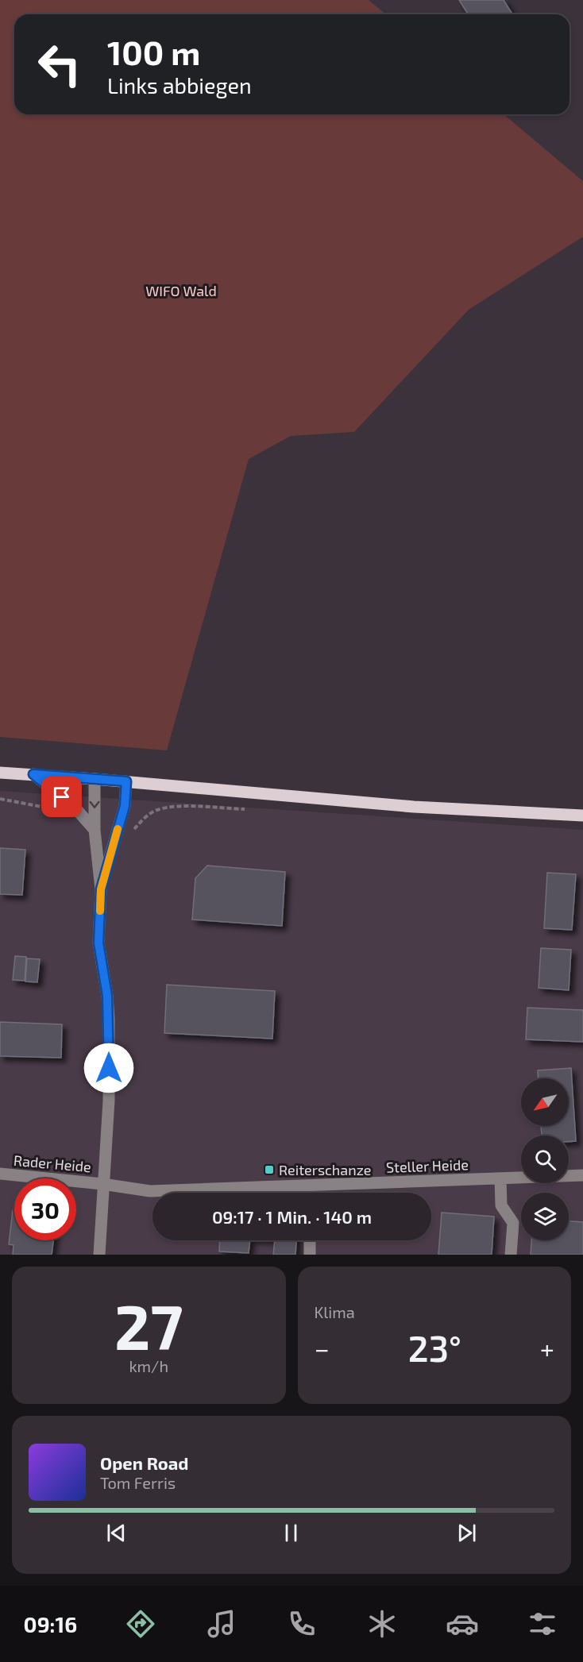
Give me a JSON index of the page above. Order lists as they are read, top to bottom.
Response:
{
  "streets": {
    "street": ["Rader Heide", "Steller Heide"]
  },
  "crossings": [
    ["Rader Heide", "Steller Heide"]
  ],
  "parks": ["WIFO Wald"],
  "places": {
    "transit": ["Reiterschanze"]
  },
  "north": "bottom left",
  "page": {
    "turn": ["100 m", "Links abbiegen"],
    "limit": "30",
    "trip": "09:17 · 1 Min. · 140 m",
    "tile": [
      ["27", "km/h"],
      "Klima"
    ],
    "heat": ["−", "23°", "+"],
    "song": ["Open Road", "Tom Ferris"],
    "tabs": "09:16"
  }
}
